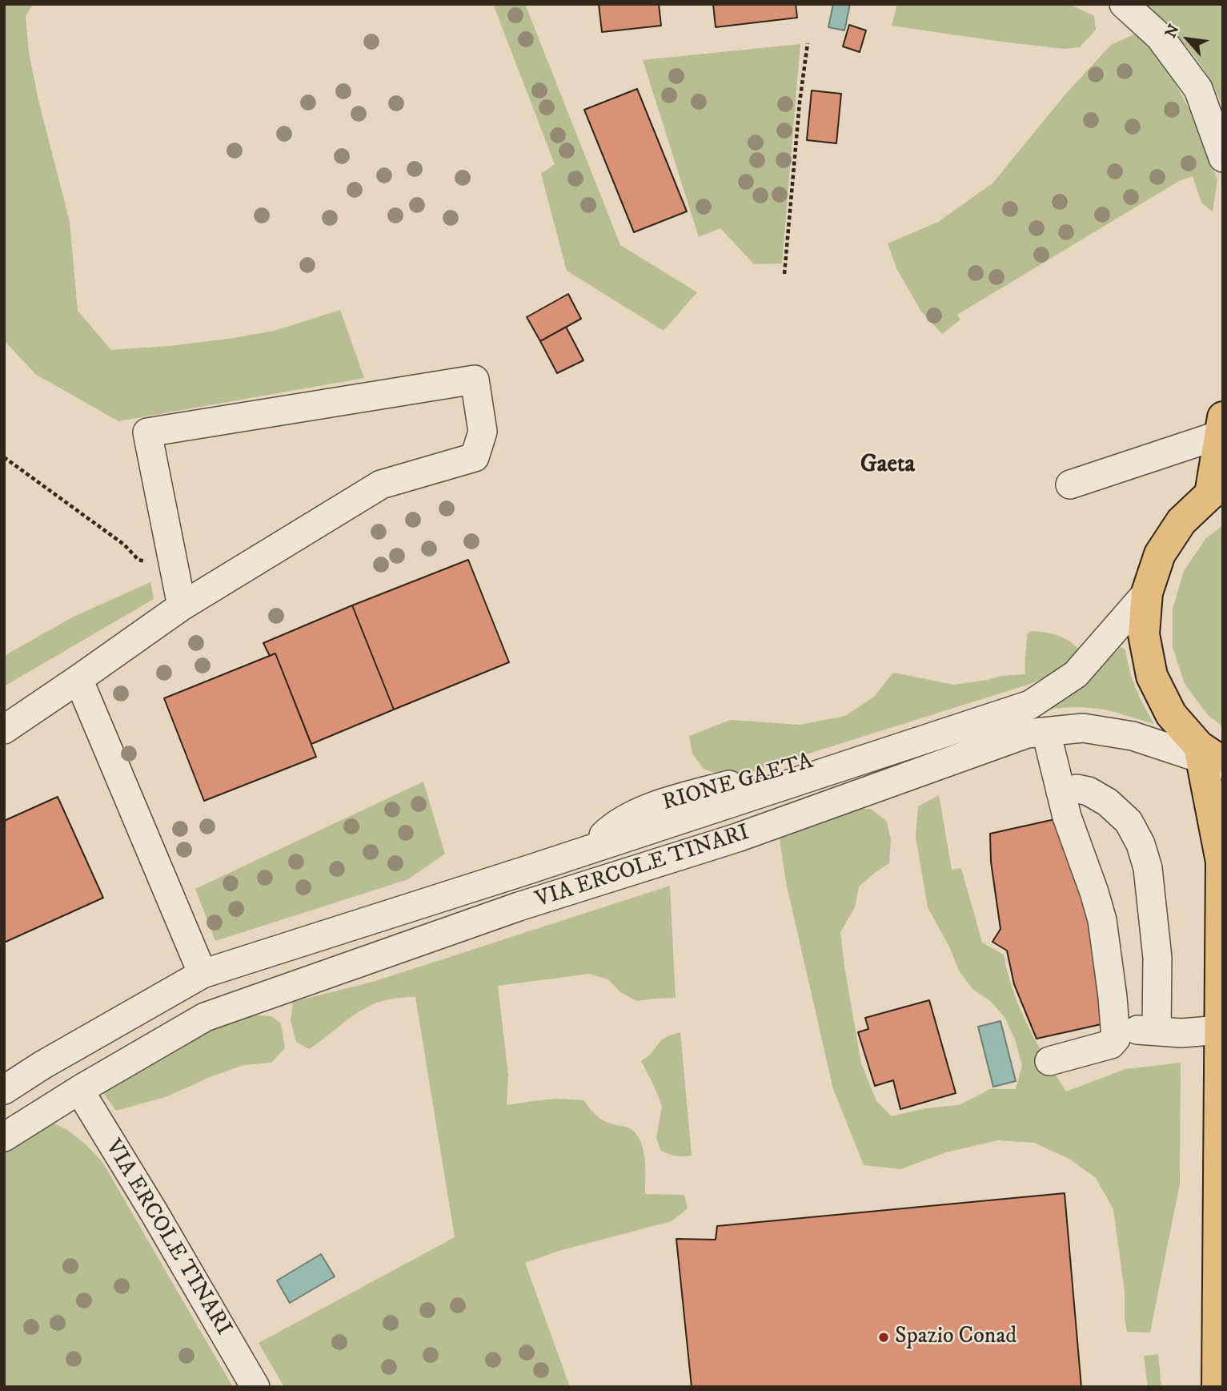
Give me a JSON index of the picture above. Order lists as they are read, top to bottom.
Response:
{
  "streets": {
    "main road": ["VIA ERCOLE TINARI"]
  },
  "districts": ["Gaeta"],
  "places": ["Spazio Conad"],
  "north": "top left"
}
